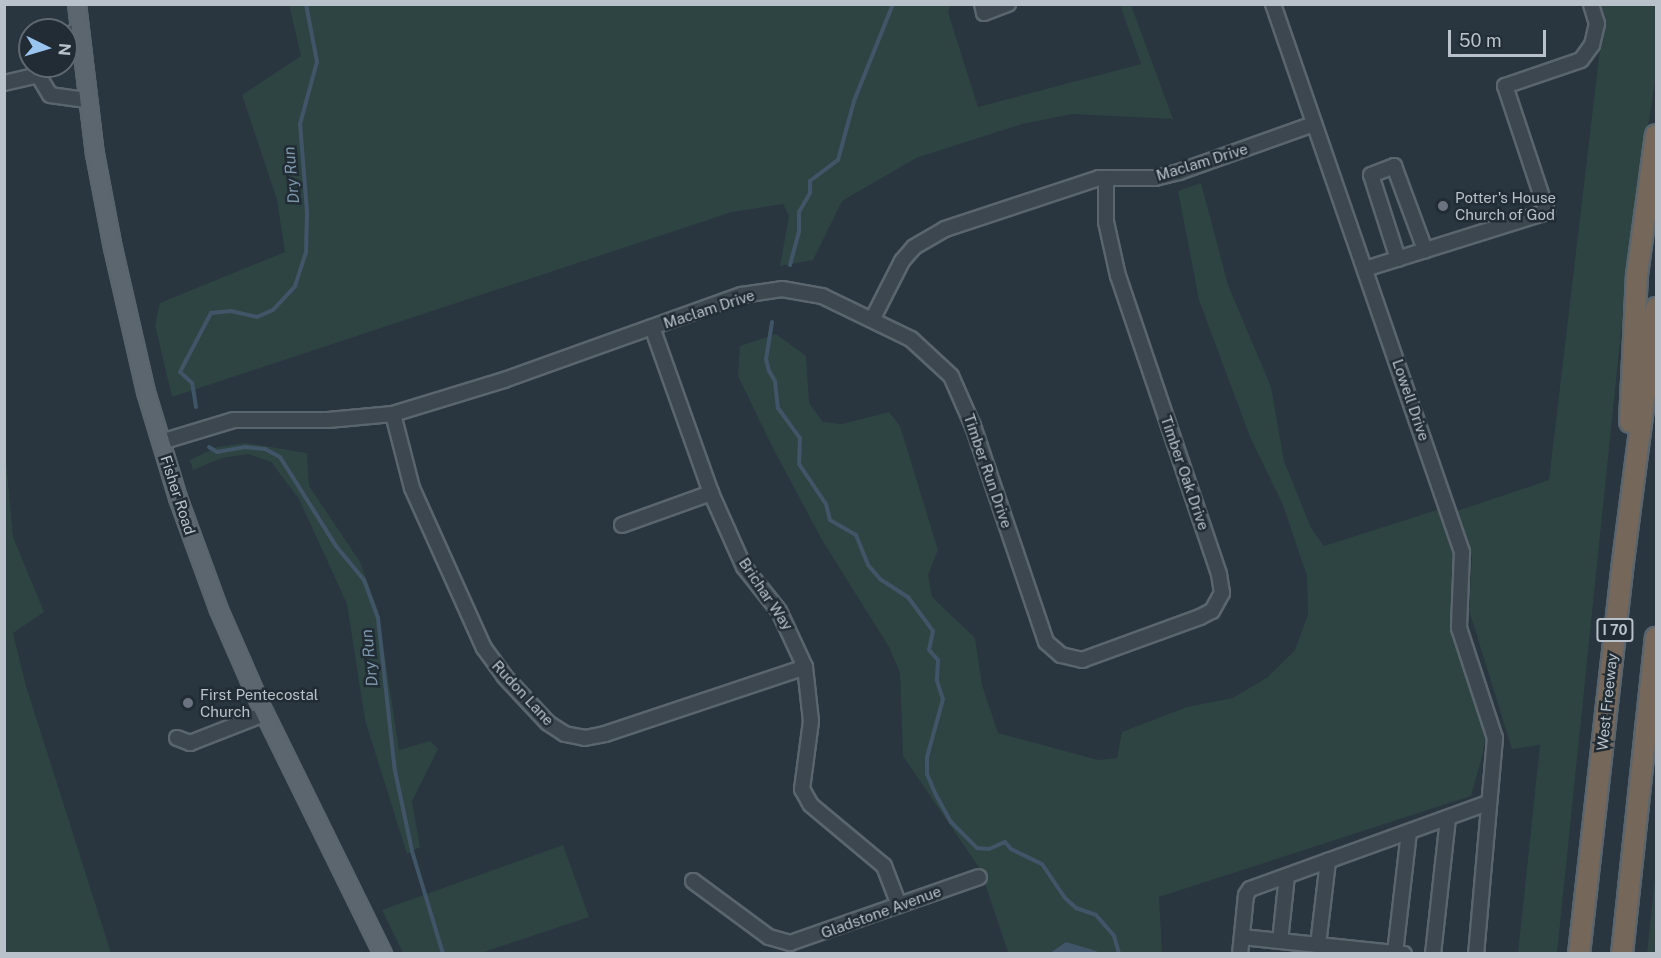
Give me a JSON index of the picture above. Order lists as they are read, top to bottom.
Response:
{
  "streets": {
    "highway": ["I 70", "West Freeway"],
    "main road": ["Fisher Road"],
    "street": [
      "Maclam Drive",
      "Lowell Drive",
      "Timber Run Drive",
      "Timber Oak Drive",
      "Brichar Way",
      "Rudon Lane",
      "Gladstone Avenue"
    ]
  },
  "crossings": [
    ["Maclam Drive", "Lowell Drive"],
    ["Maclam Drive", "Timber Run Drive"],
    ["Maclam Drive", "Timber Oak Drive"],
    ["Maclam Drive", "Fisher Road"],
    ["Maclam Drive", "Brichar Way"],
    ["Maclam Drive", "Rudon Lane"],
    ["Timber Run Drive", "Timber Oak Drive"],
    ["Brichar Way", "Rudon Lane"],
    ["Brichar Way", "Gladstone Avenue"]
  ],
  "water": ["Dry Run"],
  "places": ["Potter's House Church of God", "First Pentecostal Church"],
  "scale_bar": "50 m",
  "north": "right"
}
